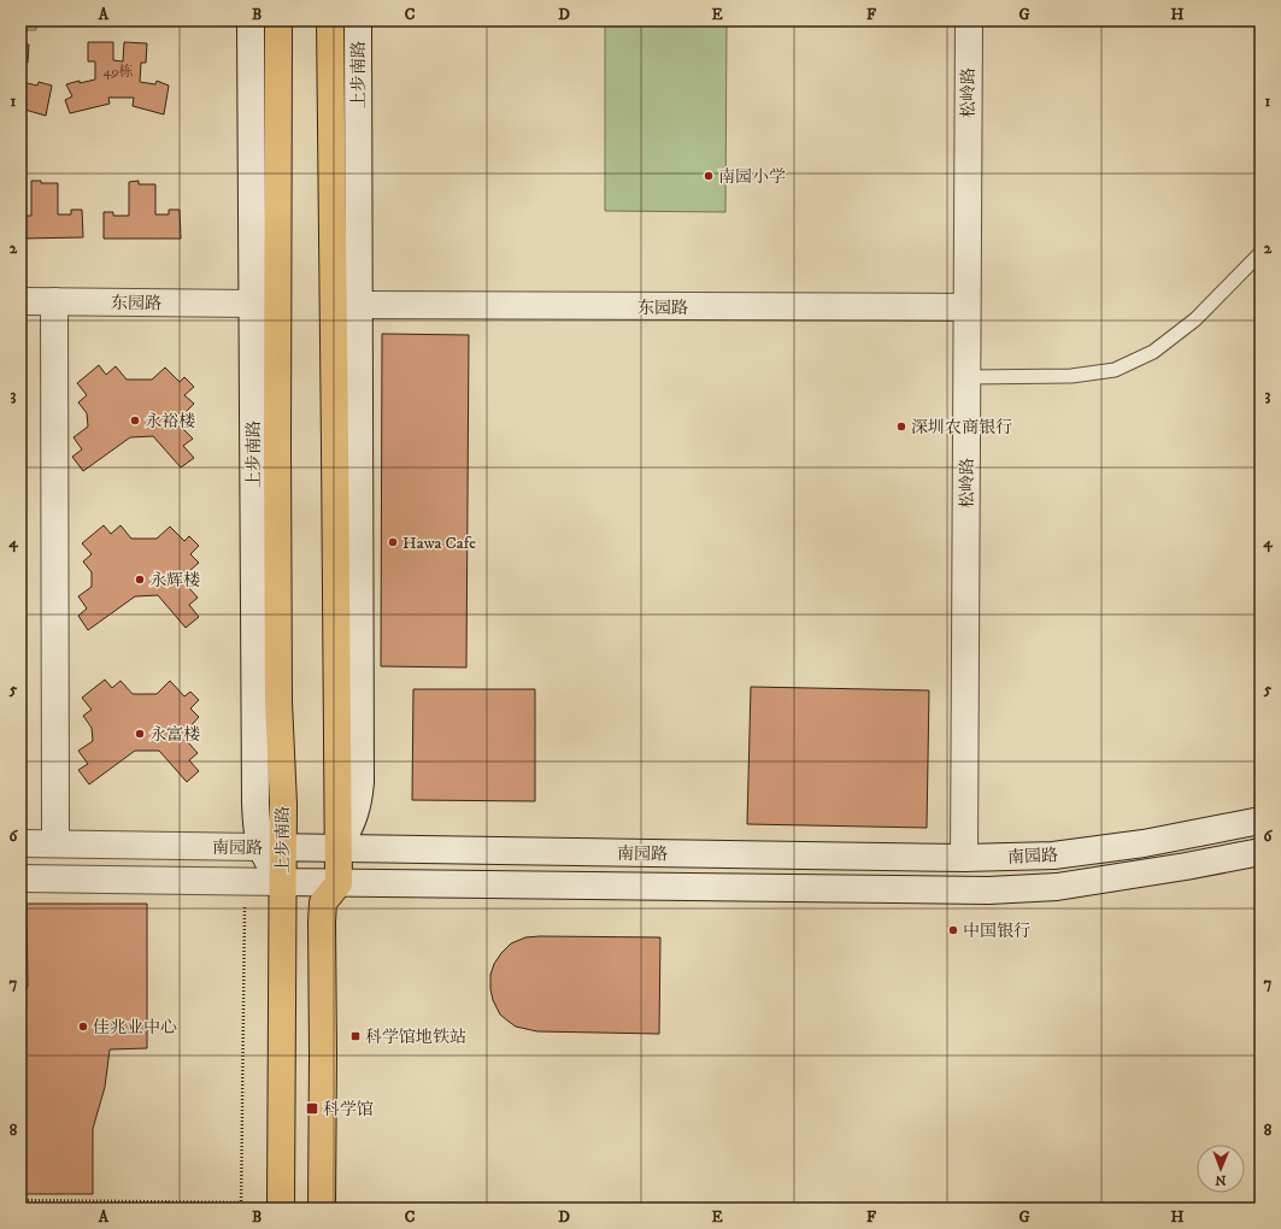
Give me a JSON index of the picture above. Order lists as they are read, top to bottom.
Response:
{
  "streets": {
    "main road": [
      "上步南路",
      "松岭路",
      "东园路",
      "南园路"
    ]
  },
  "crossings": [
    ["上步南路", "东园路"],
    ["上步南路", "南园路"],
    ["松岭路", "东园路"],
    ["松岭路", "南园路"]
  ],
  "places": {
    "other": [
      "南园小学",
      "永裕楼",
      "深圳农商银行",
      "Hawa Cafe",
      "永辉楼",
      "永富楼",
      "中国银行",
      "佳兆业中心"
    ],
    "transit": ["科学馆地铁站", "科学馆"]
  },
  "house_numbers": ["49栋"],
  "north": "bottom",
  "grid": {
    "columns": [
      "A",
      "B",
      "C",
      "D",
      "E",
      "F",
      "G",
      "H"
    ],
    "rows": [
      "1",
      "2",
      "3",
      "4",
      "5",
      "6",
      "7",
      "8"
    ]
  }
}
